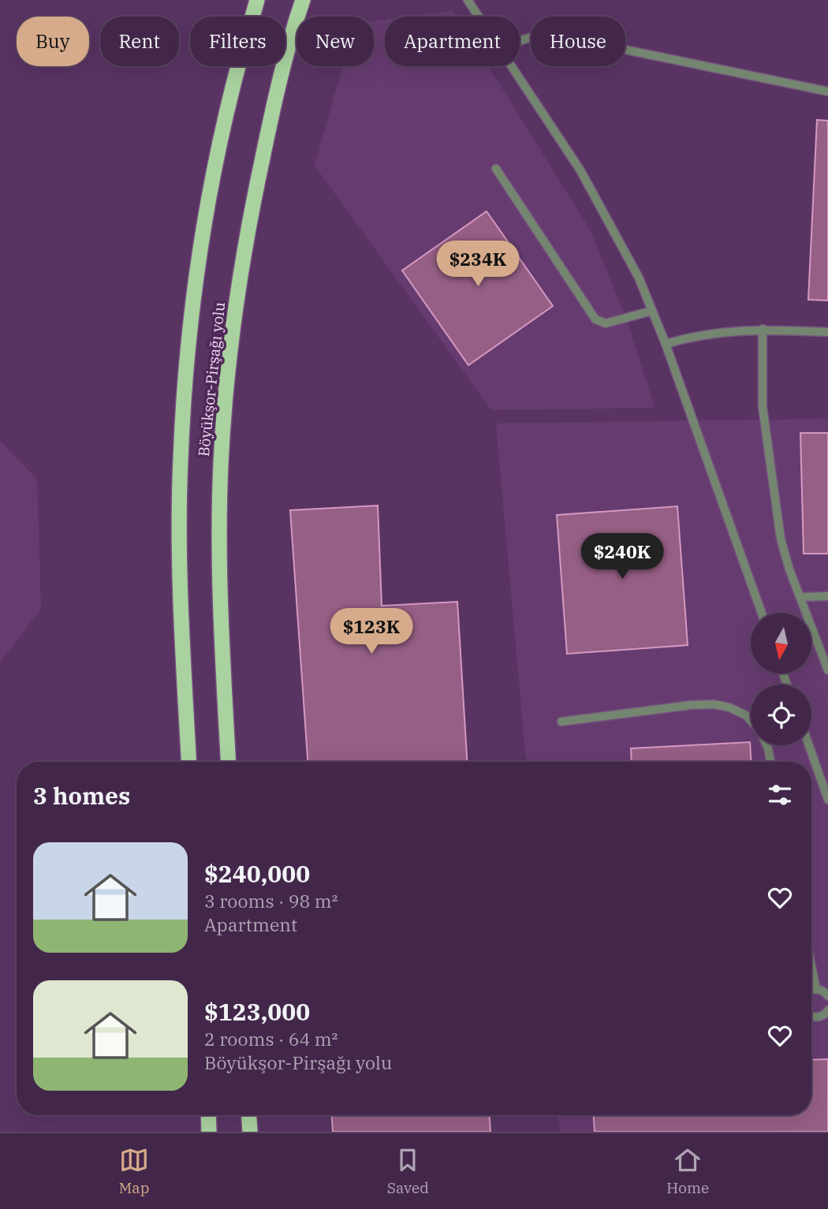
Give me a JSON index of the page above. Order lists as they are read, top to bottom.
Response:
{
  "streets": {
    "highway": ["Böyükşor-Pirşağı yolu"]
  },
  "north": "bottom",
  "page": {
    "chip": [
      "Buy",
      "Rent",
      "Filters",
      "New",
      "Apartment",
      "House"
    ],
    "price": ["$234K", "$240K", "$123K"],
    "heading": "3 homes",
    "list": [
      {
        "name": "$240,000",
        "note": "3 rooms · 98 m² · Apartment"
      },
      {
        "name": "$123,000",
        "note": "2 rooms · 64 m² · Böyükşor-Pirşağı yolu"
      }
    ],
    "tabs": ["Map", "Saved", "Home"]
  }
}
